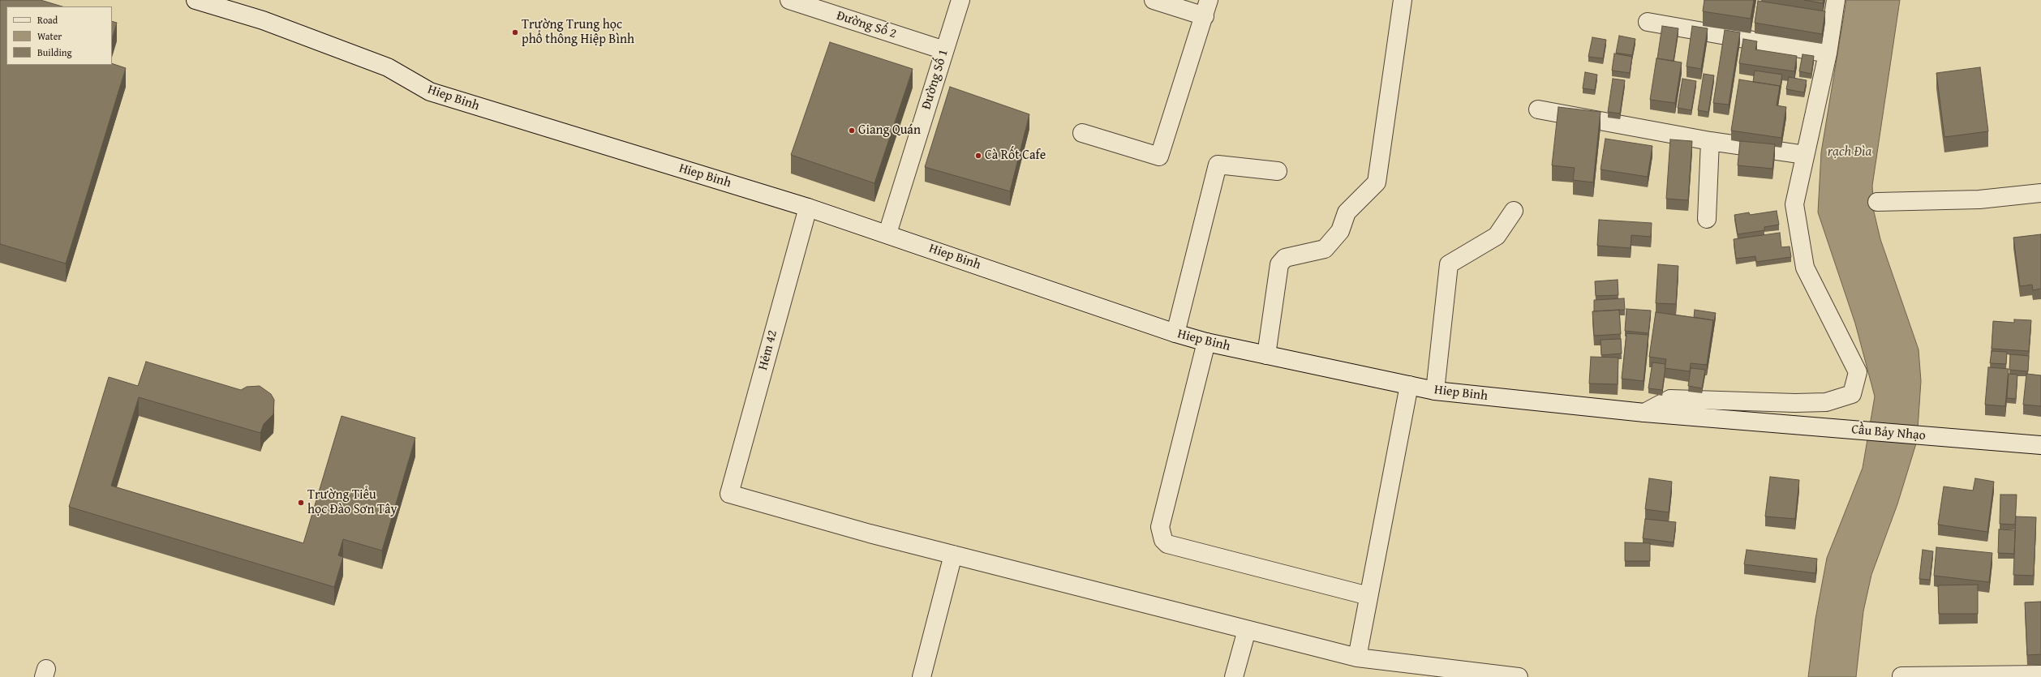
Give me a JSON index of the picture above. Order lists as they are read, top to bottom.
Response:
{
  "streets": {
    "street": [
      "Đường Số 2",
      "Đường Số 1",
      "Hiep Binh",
      "Hẻm 42",
      "Cầu Bảy Nhạo"
    ]
  },
  "crossings": [
    ["Đường Số 2", "Đường Số 1"],
    ["Đường Số 1", "Hiep Binh"],
    ["Hiep Binh", "Hẻm 42"],
    ["Hiep Binh", "Cầu Bảy Nhạo"]
  ],
  "water": ["rạch Đìa"],
  "places": [
    "Trường Trung học phổ thông Hiệp Bình",
    "Giang Quán",
    "Cà Rốt Cafe",
    "Trường Tiểu học Đào Sơn Tây"
  ],
  "legend": ["Road", "Water", "Building"]
}
